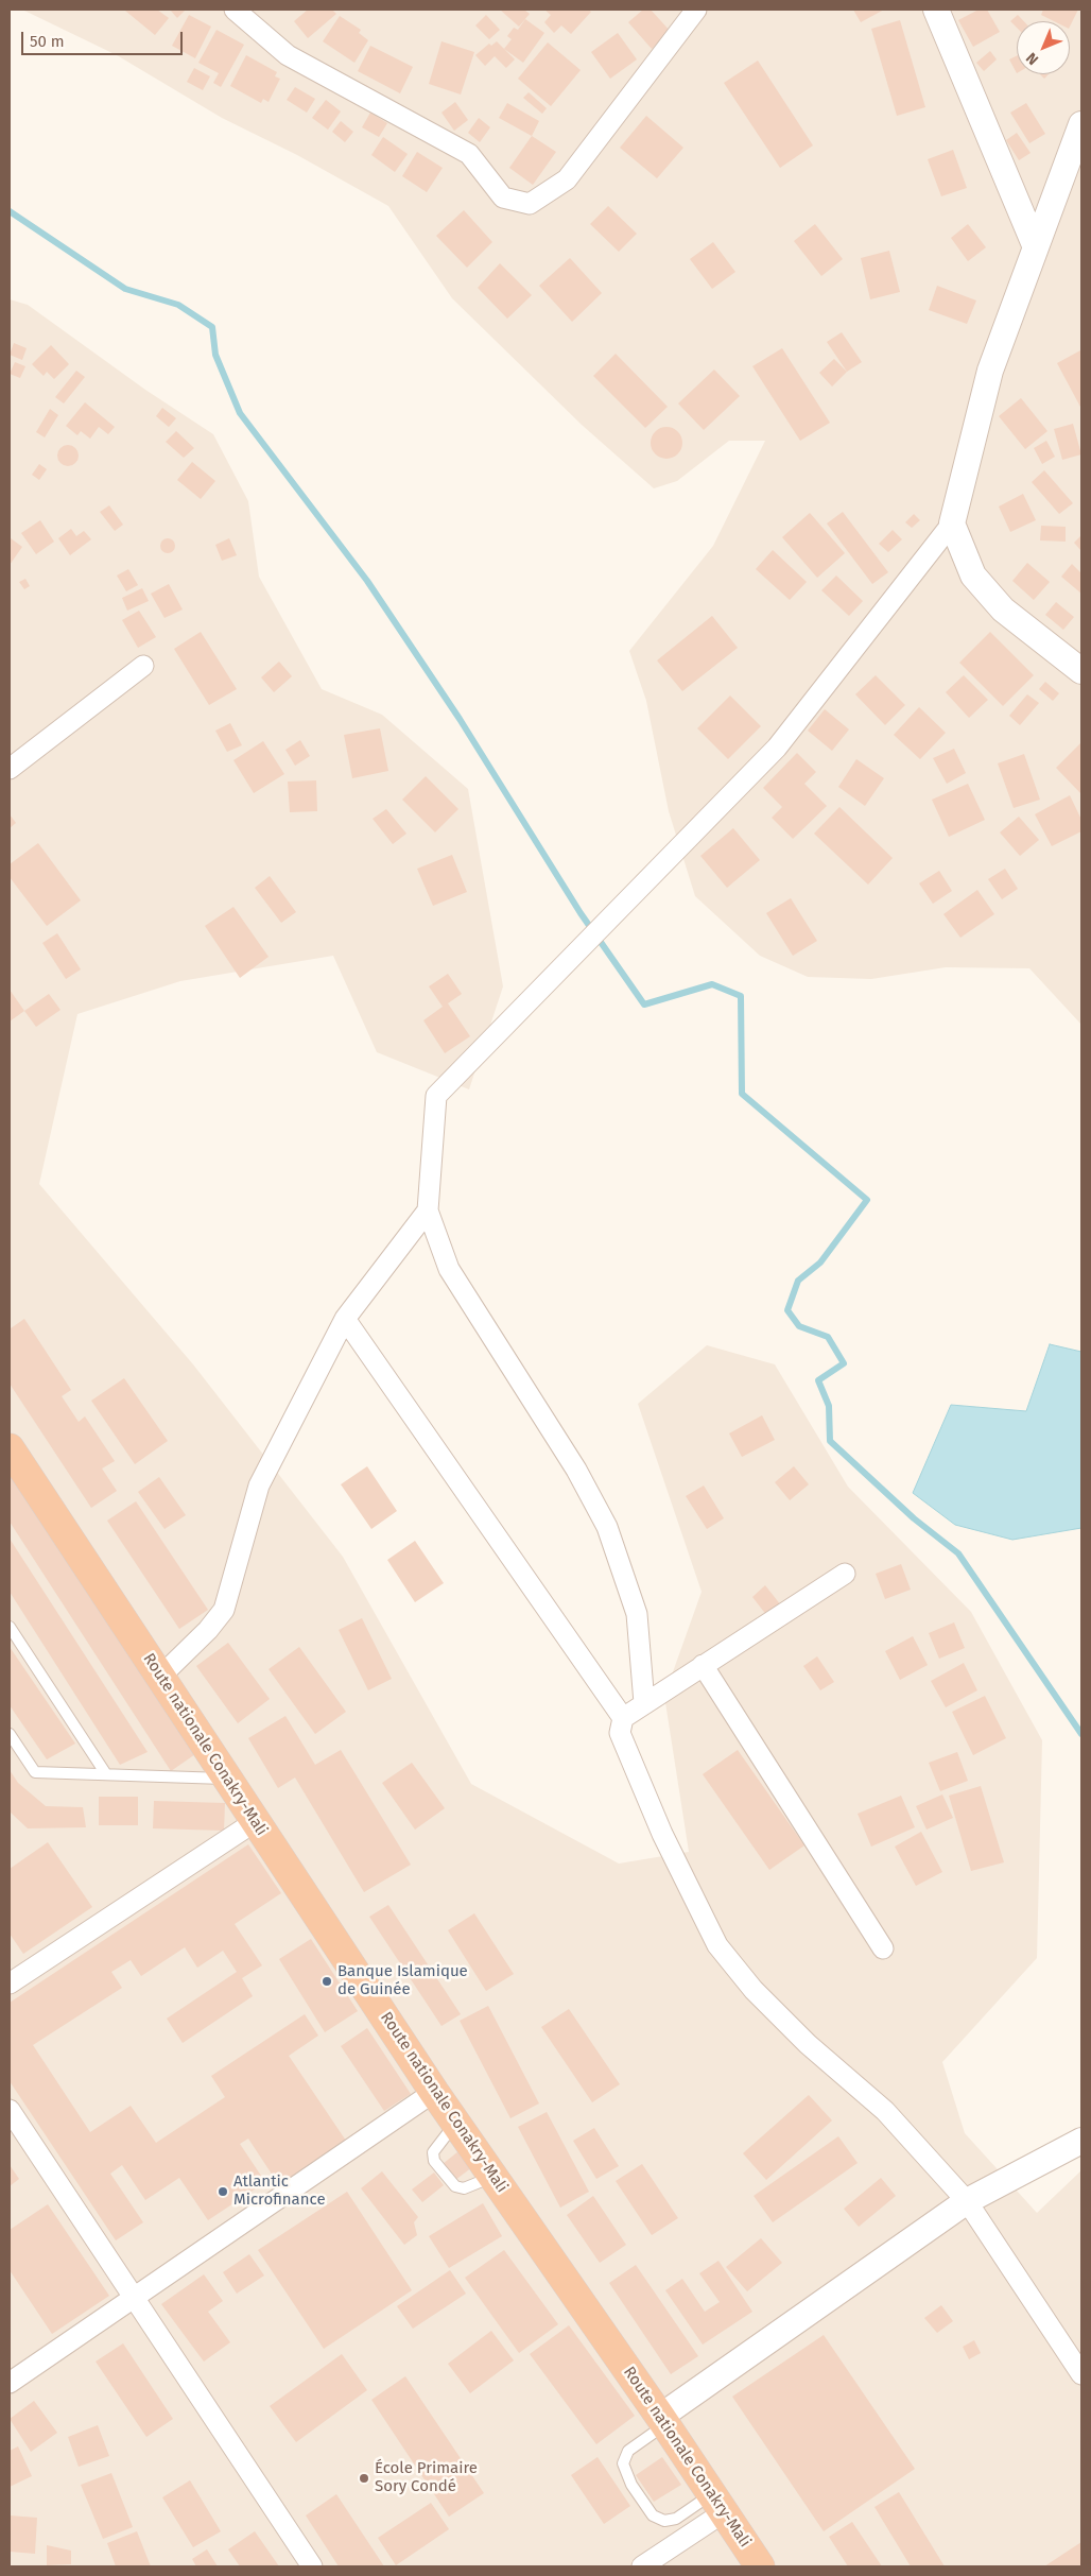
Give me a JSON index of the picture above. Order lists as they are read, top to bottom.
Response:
{
  "streets": {
    "highway": ["Route nationale Conakry-Mali"]
  },
  "places": ["Banque Islamique de Guinée", "Atlantic Microfinance", "École Primaire Sory Condé"],
  "scale_bar": "50 m",
  "north": "bottom left"
}
